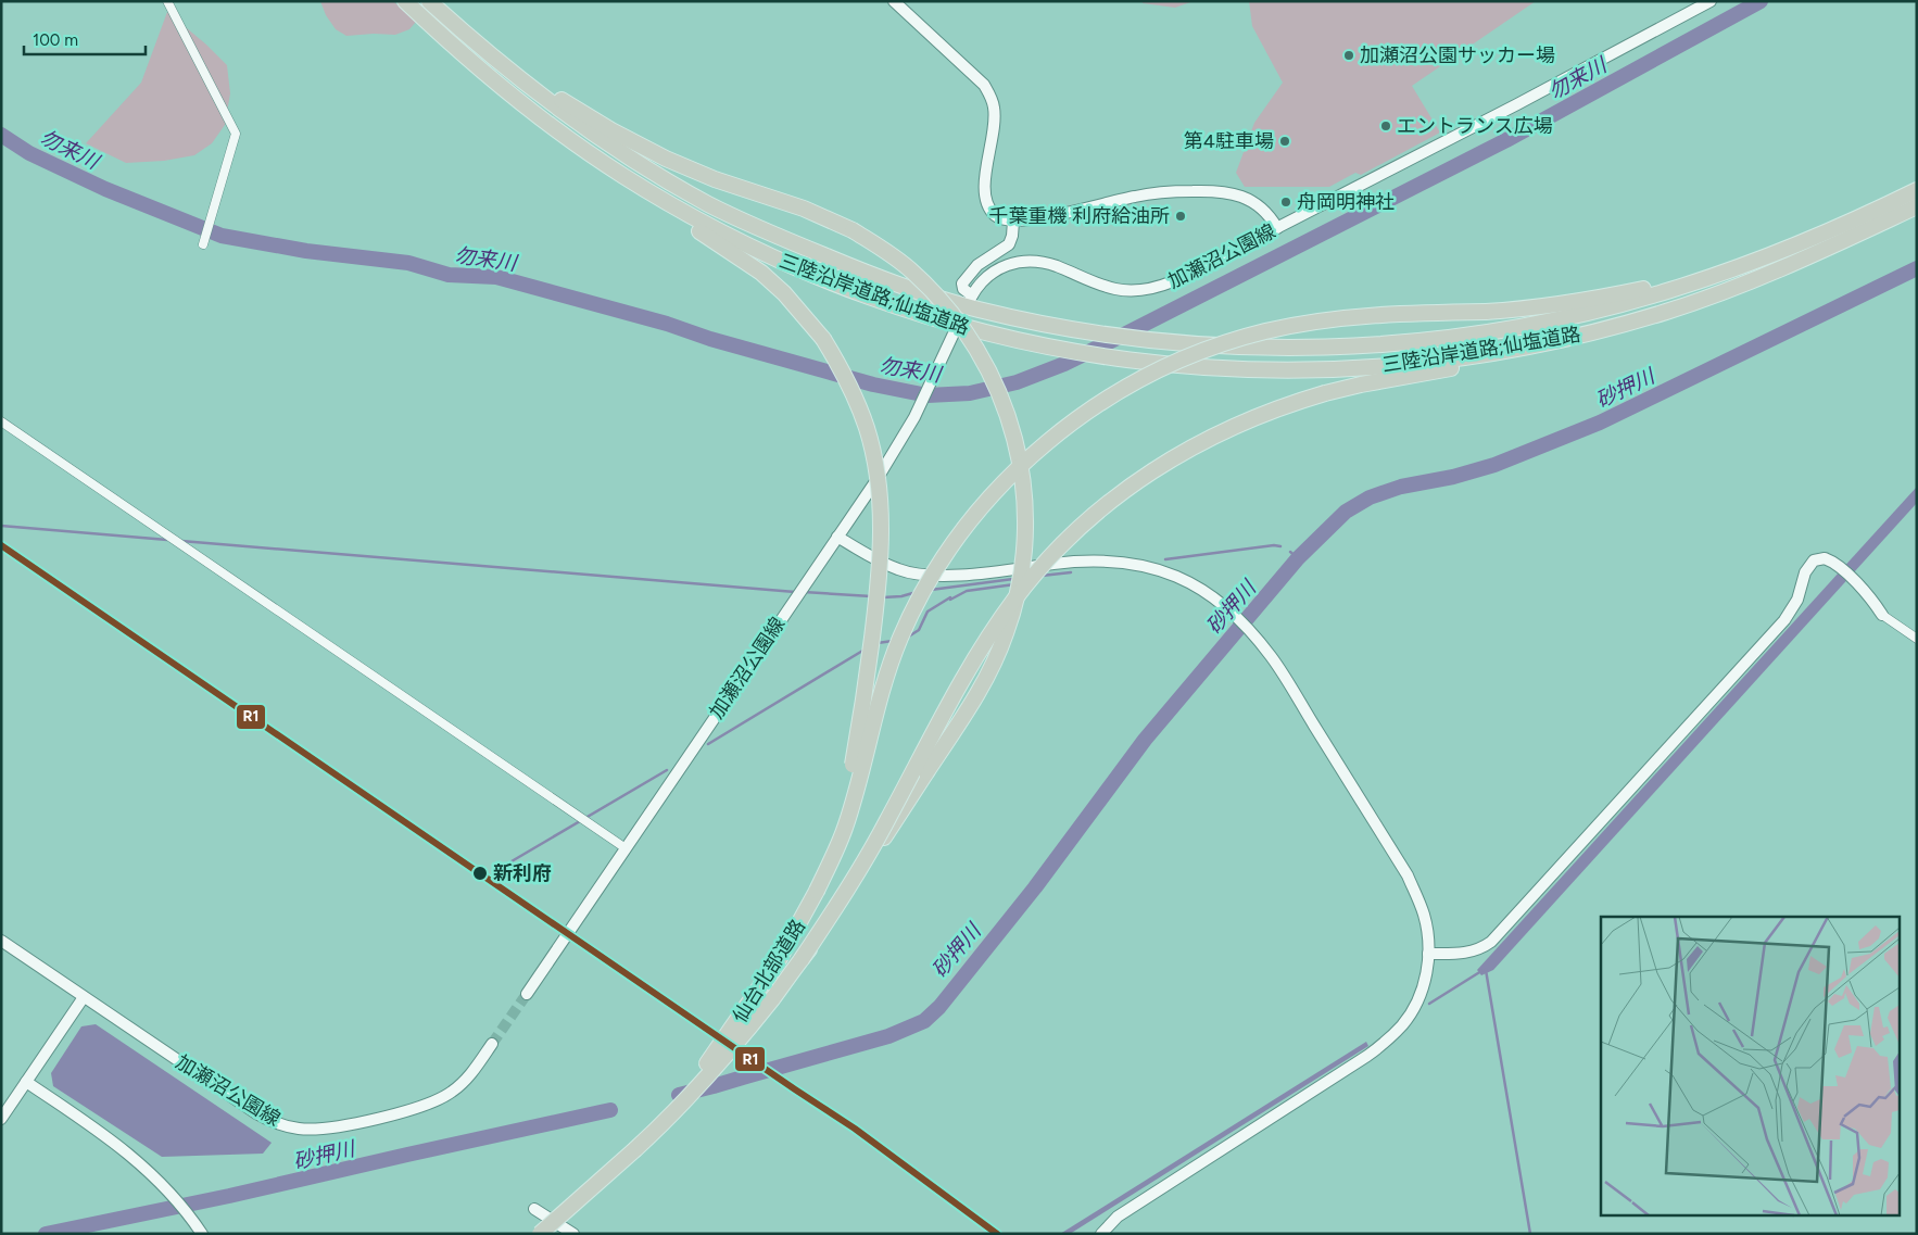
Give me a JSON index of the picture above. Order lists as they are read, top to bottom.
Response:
{
  "streets": {
    "highway": ["三陸沿岸道路;仙塩道路", "仙台北部道路"],
    "street": ["加瀬沼公園線"]
  },
  "crossings": [
    ["加瀬沼公園線", "三陸沿岸道路;仙塩道路"]
  ],
  "water": ["勿来川", "砂押川"],
  "places": [
    "加瀬沼公園サッカー場",
    "エントランス広場",
    "第4駐車場",
    "舟岡明神社",
    "千葉重機 利府給油所",
    "新利府"
  ],
  "lines": ["transit line R1"],
  "scale_bar": "100 m"
}
